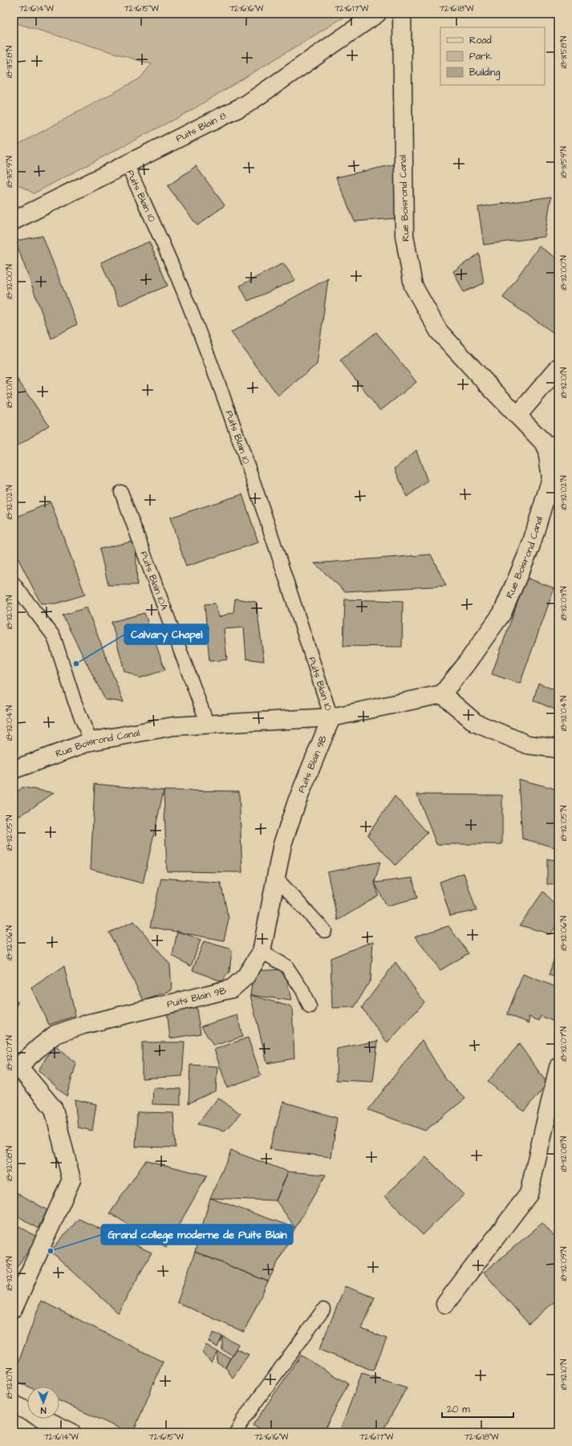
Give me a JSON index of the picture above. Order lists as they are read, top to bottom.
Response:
{
  "streets": {
    "street": ["Puits Blain 8", "Rue Boisrond Canal", "Puits Blain 9B"],
    "lane": ["Puits Blain 10", "Puits Blain 10A"]
  },
  "crossings": [
    ["Puits Blain 8", "Puits Blain 10"],
    ["Puits Blain 10", "Rue Boisrond Canal"],
    ["Puits Blain 10", "Puits Blain 9B"],
    ["Rue Boisrond Canal", "Puits Blain 10A"],
    ["Rue Boisrond Canal", "Puits Blain 9B"]
  ],
  "places": ["Calvary Chapel", "Grand college moderne de Puits Blain"],
  "legend": ["Road", "Park", "Building"],
  "scale_bar": "20 m",
  "north": "bottom",
  "coordinates": [
    "72°16'14\"W",
    "72°16'15\"W",
    "72°16'16\"W",
    "72°16'17\"W",
    "72°16'18\"W",
    "18°31'58\"N",
    "18°31'59\"N",
    "18°32'00\"N",
    "18°32'01\"N",
    "18°32'02\"N",
    "18°32'03\"N",
    "18°32'04\"N",
    "18°32'05\"N",
    "18°32'06\"N",
    "18°32'07\"N",
    "18°32'08\"N",
    "18°32'09\"N",
    "18°32'10\"N"
  ]
}
